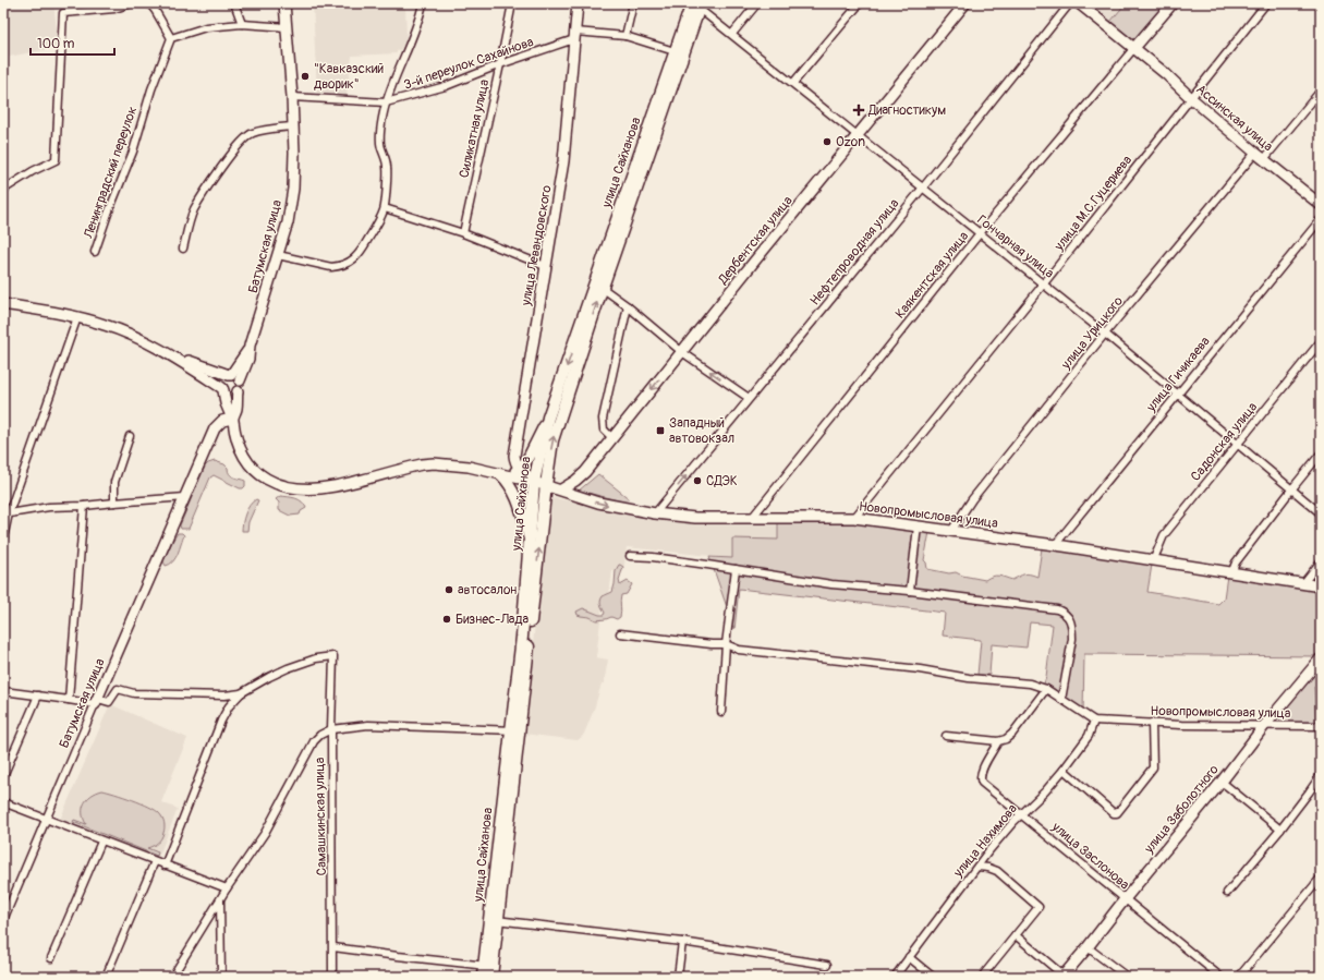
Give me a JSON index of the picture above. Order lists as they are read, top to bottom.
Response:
{
  "streets": {
    "main road": ["улица Сайханова"],
    "street": [
      "3-й переулок Сахайнова",
      "Ассинская улица",
      "Силикатная улица",
      "Ленинградский переулок",
      "улица М.С.Гуцериева",
      "Дербентская улица",
      "улица Левандовского",
      "Батумская улица",
      "Гончарная улица",
      "Нефтепроводная улица",
      "Каякентская улица",
      "улица Урицкого",
      "улица Гичикаева",
      "Садонская улица",
      "Новопромысловая улица",
      "улица Заболотного",
      "Самашкинская улица",
      "улица Нахимова",
      "улица Заслонова"
    ]
  },
  "crossings": [
    ["3-й переулок Сахайнова", "Силикатная улица"],
    ["3-й переулок Сахайнова", "улица Сайханова"],
    ["3-й переулок Сахайнова", "улица Левандовского"],
    ["3-й переулок Сахайнова", "Батумская улица"],
    ["Ассинская улица", "улица М.С.Гуцериева"],
    ["Ассинская улица", "Каякентская улица"],
    ["Ассинская улица", "улица Урицкого"],
    ["улица Сайханова", "Гончарная улица"],
    ["улица Сайханова", "Новопромысловая улица"],
    ["улица М.С.Гуцериева", "Гончарная улица"],
    ["улица М.С.Гуцериева", "Новопромысловая улица"],
    ["Дербентская улица", "Гончарная улица"],
    ["Дербентская улица", "Новопромысловая улица"],
    ["Батумская улица", "Новопромысловая улица"],
    ["Гончарная улица", "Нефтепроводная улица"],
    ["Гончарная улица", "Каякентская улица"],
    ["Гончарная улица", "улица Урицкого"],
    ["Гончарная улица", "улица Гичикаева"],
    ["Гончарная улица", "Садонская улица"],
    ["Нефтепроводная улица", "Новопромысловая улица"],
    ["Каякентская улица", "Новопромысловая улица"],
    ["улица Урицкого", "Новопромысловая улица"],
    ["улица Гичикаева", "Новопромысловая улица"],
    ["Садонская улица", "Новопромысловая улица"],
    ["Новопромысловая улица", "улица Заболотного"],
    ["Новопромысловая улица", "улица Нахимова"],
    ["улица Заболотного", "улица Заслонова"],
    ["улица Нахимова", "улица Заслонова"]
  ],
  "places": {
    "other": [
      "\"Кавказский дворик\"",
      "Ozon",
      "СДЭК",
      "автосалон",
      "Бизнес-Лада"
    ],
    "health": ["Диагностикум"],
    "transit": ["Западный автовокзал"]
  },
  "scale_bar": "100 m"
}
